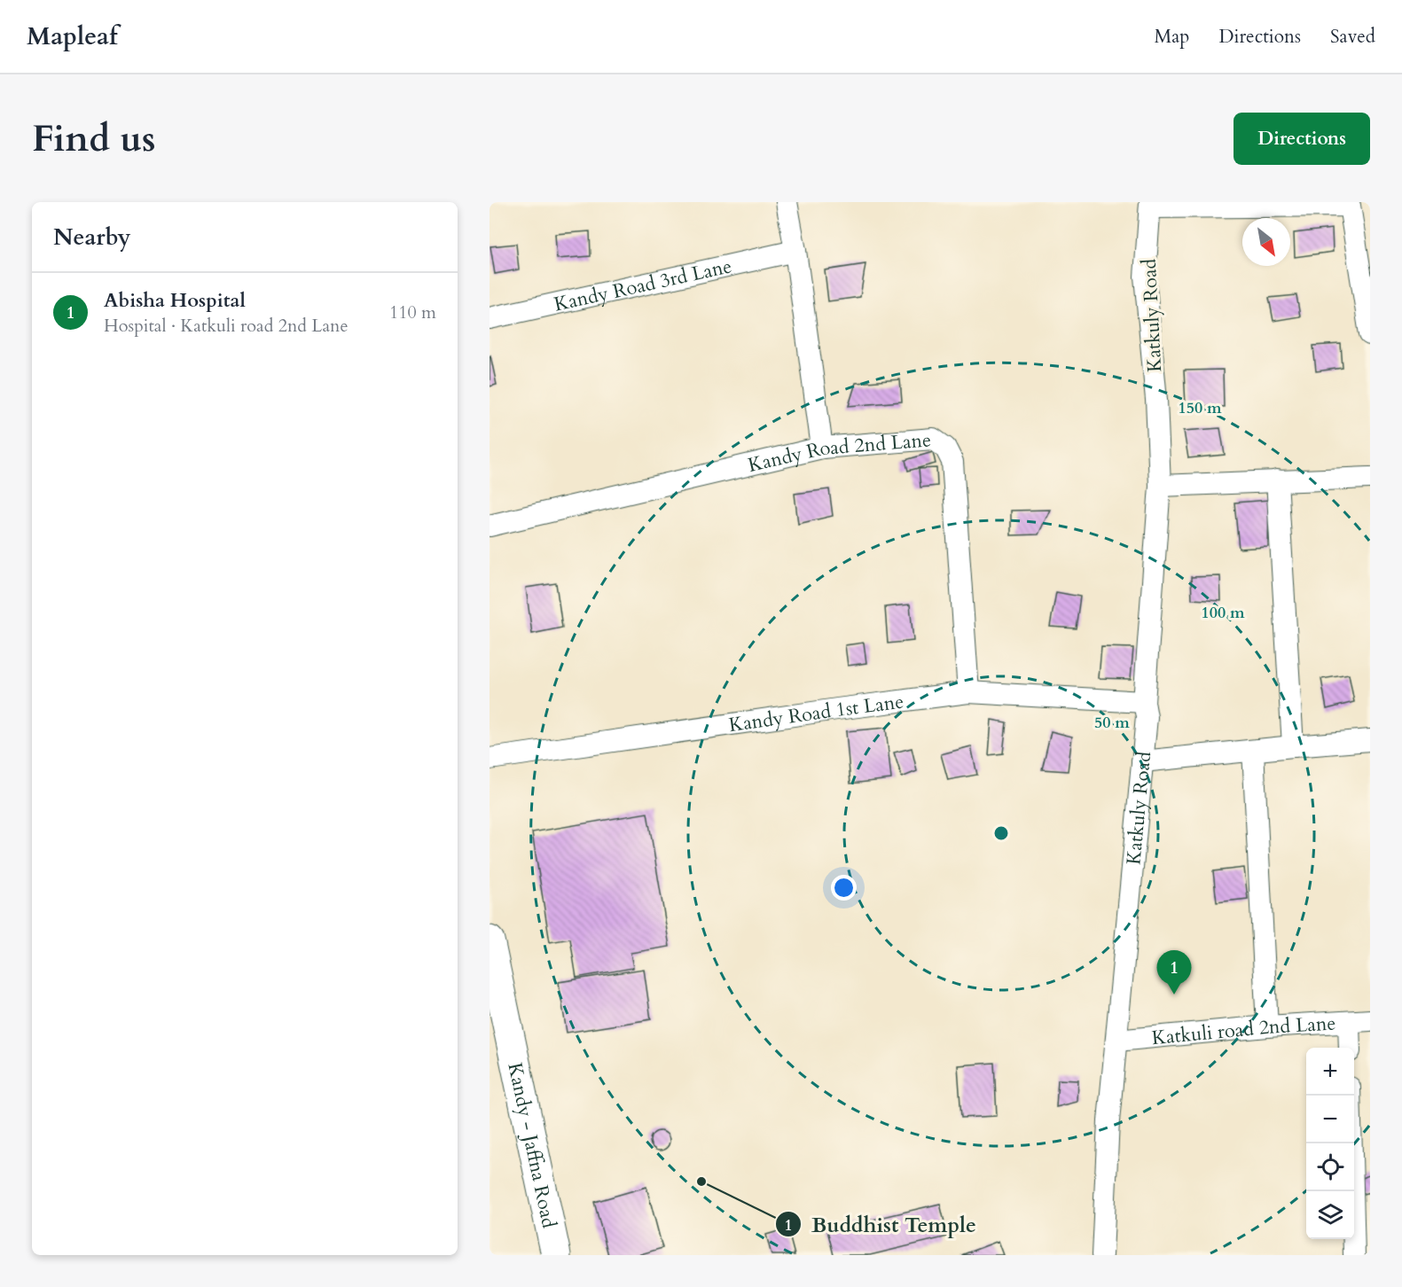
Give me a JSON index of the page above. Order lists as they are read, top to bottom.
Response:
{
  "streets": {
    "highway": ["Kandy - Jaffna Road"],
    "street": [
      "Kandy Road 3rd Lane",
      "Katkuly Road",
      "Kandy Road 2nd Lane",
      "Kandy Road 1st Lane",
      "Katkuli road 2nd Lane"
    ]
  },
  "crossings": [
    ["Katkuly Road", "Kandy Road 1st Lane"],
    ["Katkuly Road", "Katkuli road 2nd Lane"],
    ["Kandy Road 2nd Lane", "Kandy Road 1st Lane"]
  ],
  "places": ["Buddhist Temple"],
  "north": "bottom right",
  "page": {
    "header": "Mapleaf",
    "nav": ["Map", "Directions", "Saved"],
    "buttons": "Directions",
    "title": "Find us",
    "heading": "Nearby",
    "list": [
      {
        "mark": "1",
        "name": "Abisha Hospital",
        "note": "Hospital · Katkuli road 2nd Lane",
        "value": "110 m"
      }
    ],
    "pins": "1",
    "map_buttons": ["+", "−"]
  },
  "rings": ["150 m", "100 m", "50 m"]
}
